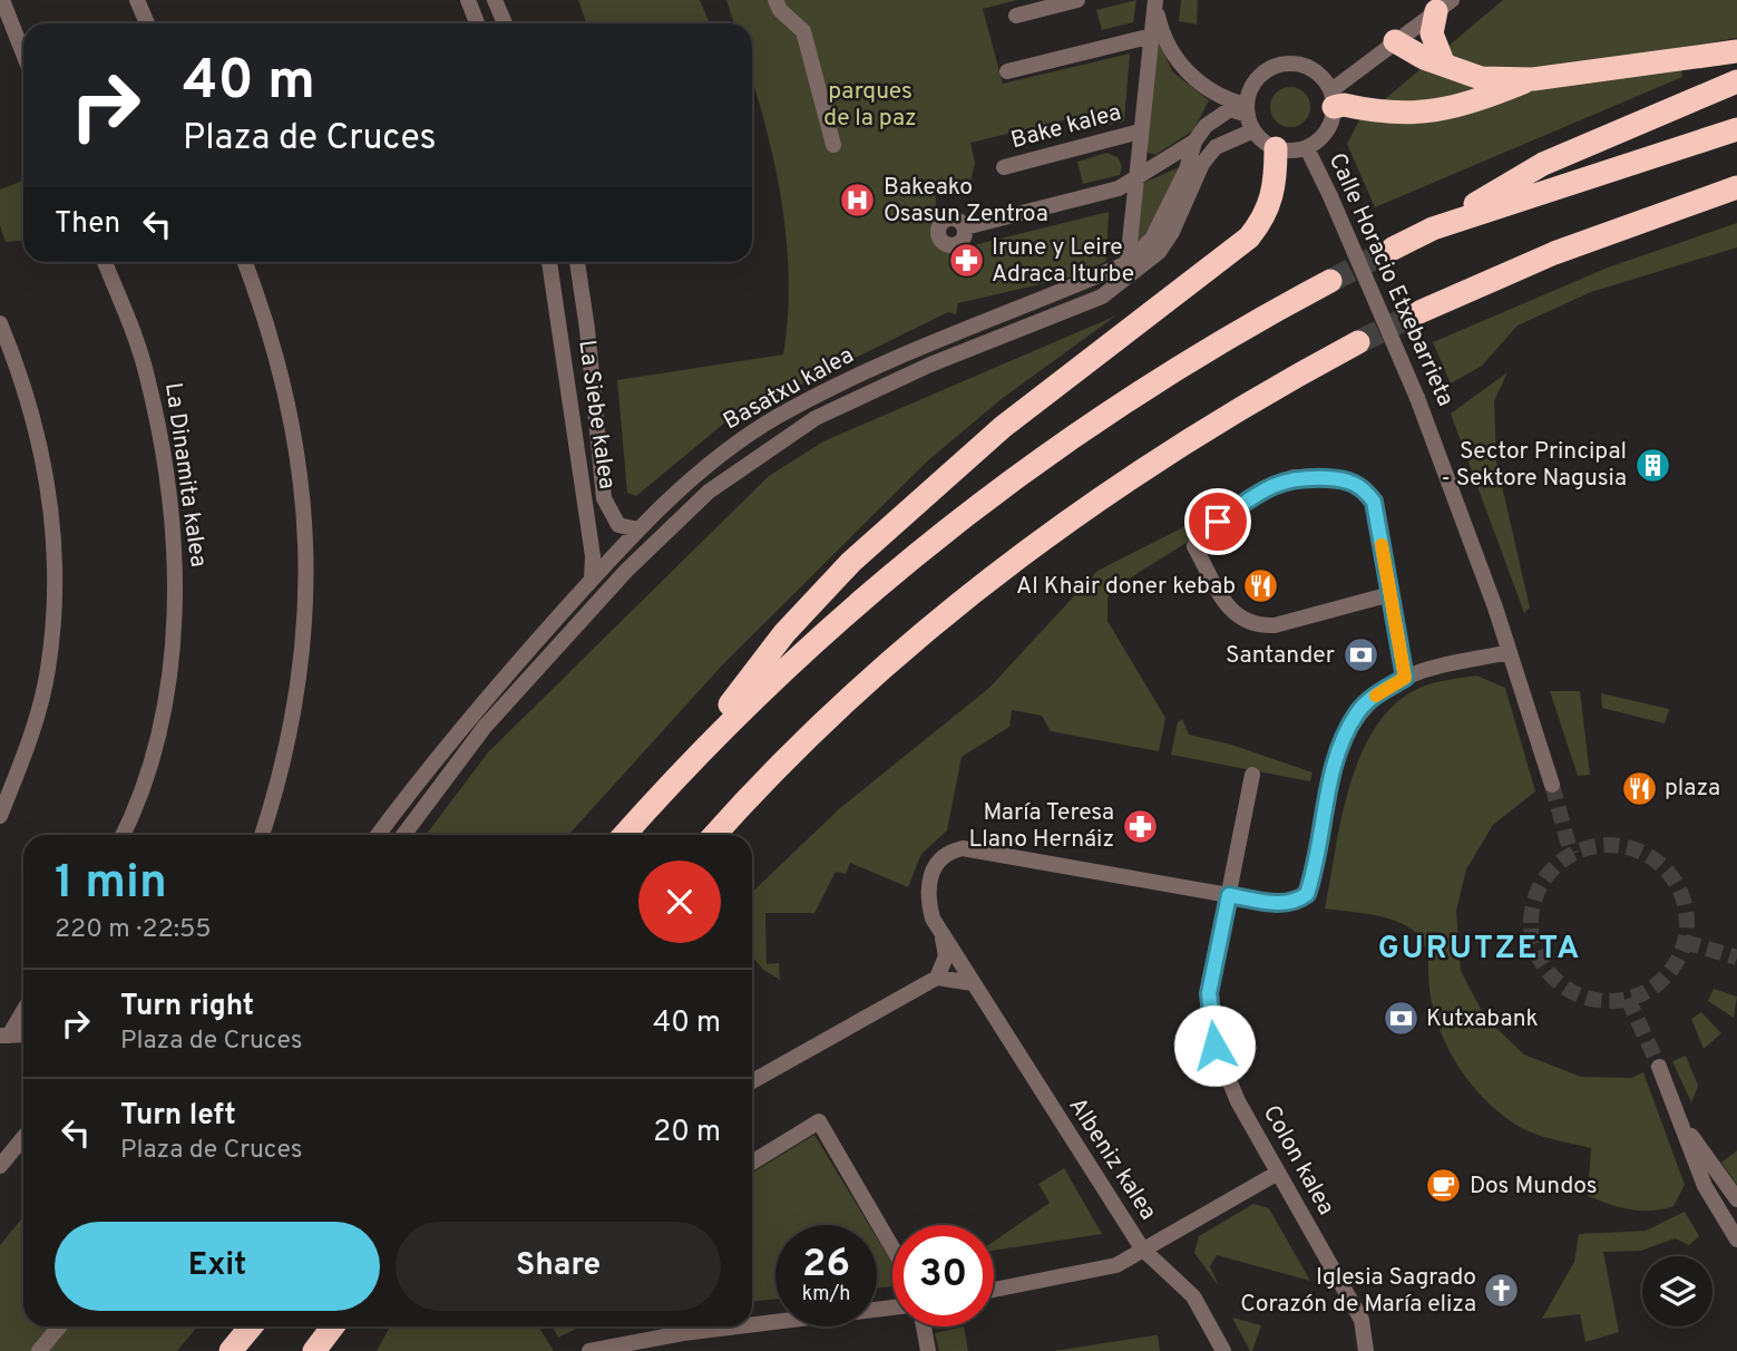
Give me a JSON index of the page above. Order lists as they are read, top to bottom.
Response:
{
  "streets": {
    "street": [
      "Bake kalea",
      "Calle Horacio Etxebarrieta",
      "Basatxu kalea",
      "La Siebe kalea",
      "La Dinamita kalea",
      "Albeniz kalea",
      "Colon kalea"
    ]
  },
  "crossings": [
    ["Bake kalea", "Calle Horacio Etxebarrieta"],
    ["Bake kalea", "Basatxu kalea"],
    ["Calle Horacio Etxebarrieta", "Basatxu kalea"],
    ["Basatxu kalea", "La Siebe kalea"],
    ["Albeniz kalea", "Colon kalea"]
  ],
  "districts": ["GURUTZETA"],
  "parks": ["parques de la paz"],
  "places": {
    "hospital": ["Bakeako Osasun Zentroa"],
    "pharmacy": ["Irune y Leire Adraca Iturbe", "María Teresa Llano Hernáiz"],
    "building": ["Sector Principal - Sektore Nagusia"],
    "restaurant": ["Al Khair doner kebab", "plaza"],
    "bank": ["Santander", "Kutxabank"],
    "cafe": ["Dos Mundos"],
    "church": ["Iglesia Sagrado Corazón de María eliza"]
  },
  "page": {
    "turn": ["40 m", "Plaza de Cruces"],
    "then": "Then",
    "heading": ["1 min", "220 m · 22:55"],
    "list": [
      {
        "name": "Turn right",
        "note": "Plaza de Cruces",
        "value": "40 m"
      },
      {
        "name": "Turn left",
        "note": "Plaza de Cruces",
        "value": "20 m"
      }
    ],
    "buttons": ["Exit", "Share"],
    "speed": "26 km/h",
    "limit": "30"
  }
}
